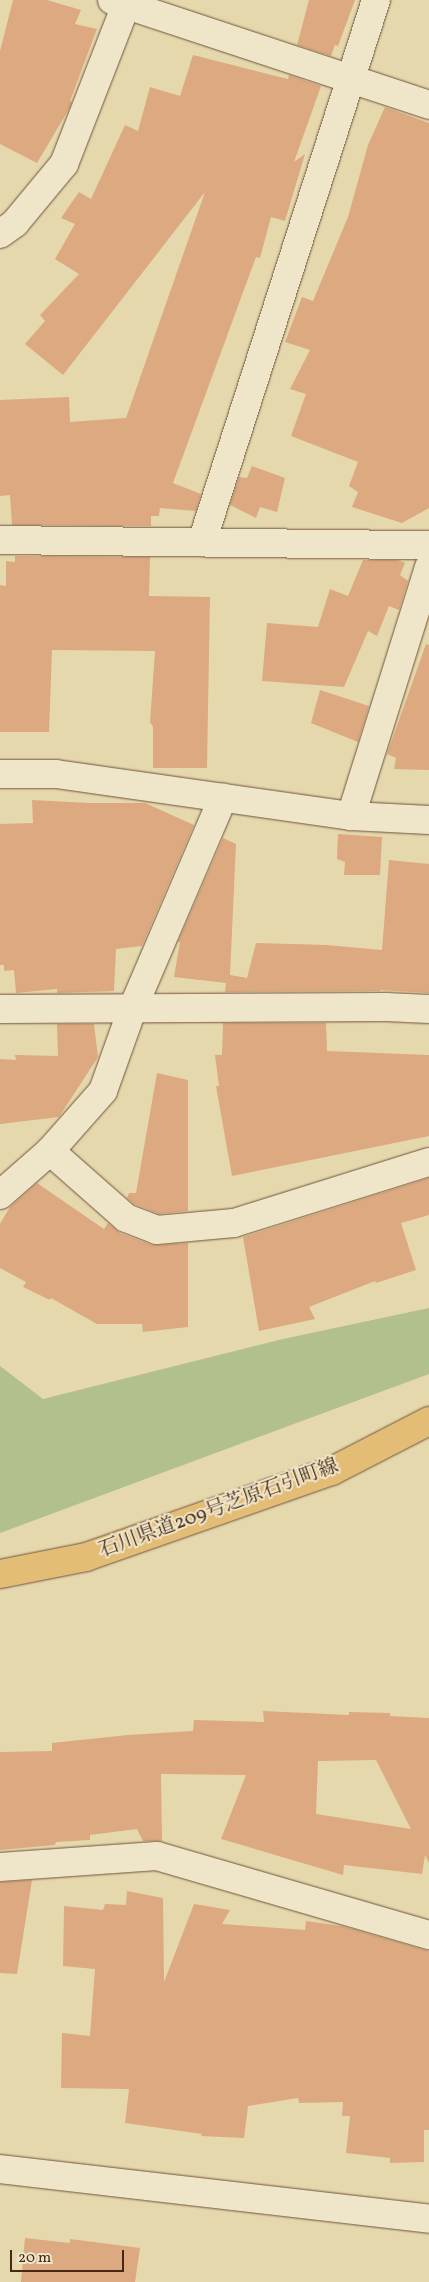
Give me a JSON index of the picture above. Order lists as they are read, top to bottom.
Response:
{
  "streets": {
    "main road": ["石川県道209号芝原石引町線"]
  },
  "scale_bar": "20 m"
}
